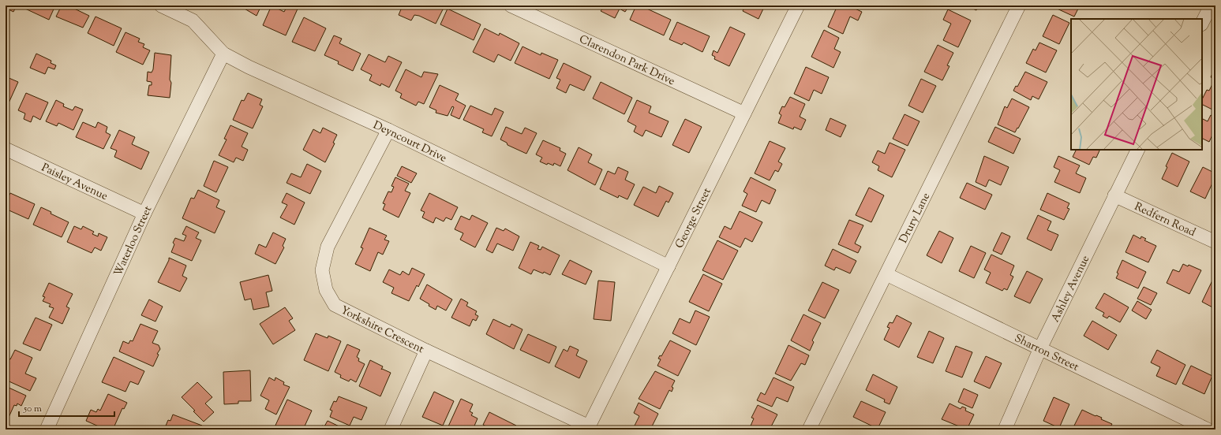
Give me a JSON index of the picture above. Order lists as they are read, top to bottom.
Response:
{
  "streets": {
    "street": [
      "Clarendon Park Drive",
      "Deyncourt Drive",
      "Paisley Avenue",
      "George Street",
      "Drury Lane",
      "Redfern Road",
      "Waterloo Street",
      "Ashley Avenue",
      "Yorkshire Crescent",
      "Sharron Street"
    ]
  },
  "crossings": [
    ["Clarendon Park Drive", "George Street"],
    ["Deyncourt Drive", "George Street"],
    ["Deyncourt Drive", "Waterloo Street"],
    ["Deyncourt Drive", "Yorkshire Crescent"],
    ["Paisley Avenue", "Waterloo Street"],
    ["George Street", "Yorkshire Crescent"],
    ["Drury Lane", "Sharron Street"],
    ["Redfern Road", "Ashley Avenue"],
    ["Ashley Avenue", "Sharron Street"]
  ],
  "scale_bar": "50 m"
}
